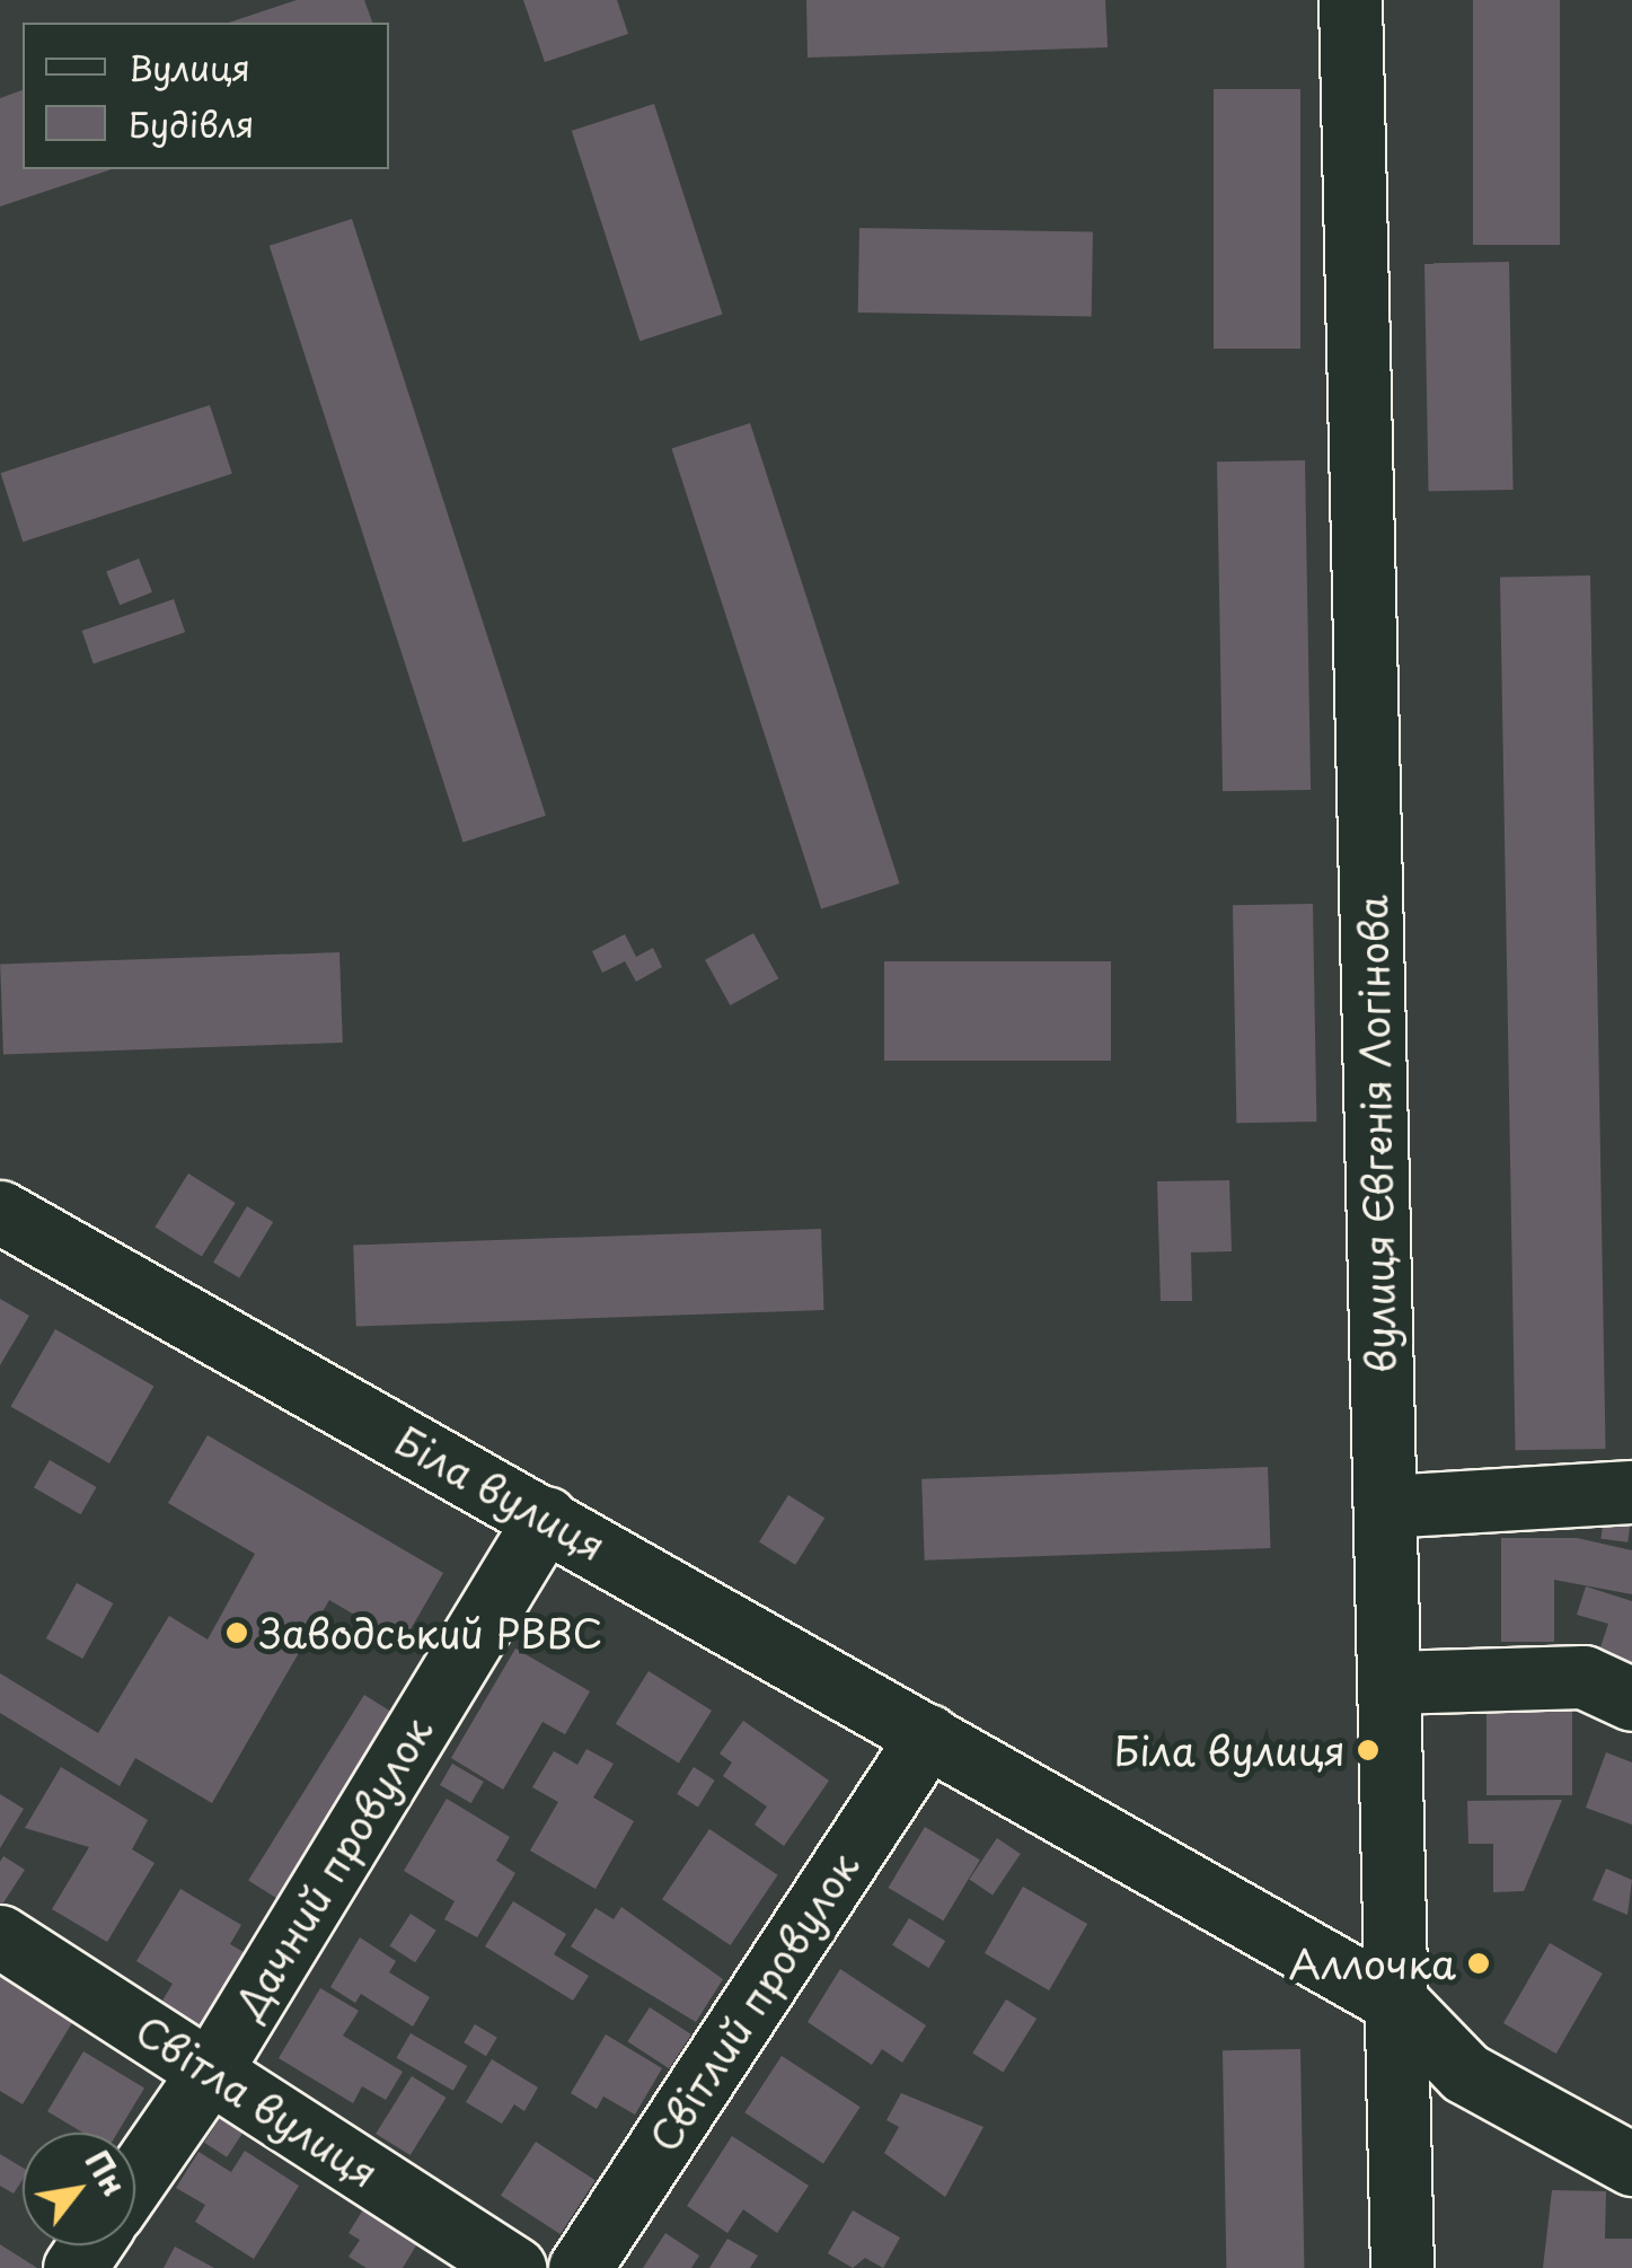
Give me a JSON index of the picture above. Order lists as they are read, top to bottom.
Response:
{
  "streets": {
    "street": [
      "вулиця Євгенія Логінова",
      "Біла вулиця",
      "Дачний провулок",
      "Світлий провулок",
      "Світла вулиця"
    ]
  },
  "crossings": [
    ["вулиця Євгенія Логінова", "Біла вулиця"],
    ["Біла вулиця", "Дачний провулок"],
    ["Біла вулиця", "Світлий провулок"],
    ["Дачний провулок", "Світла вулиця"]
  ],
  "places": ["Заводський РВВС", "Біла вулиця", "Аллочка"],
  "legend": ["Вулиця", "Будівля"],
  "north": "top right"
}
